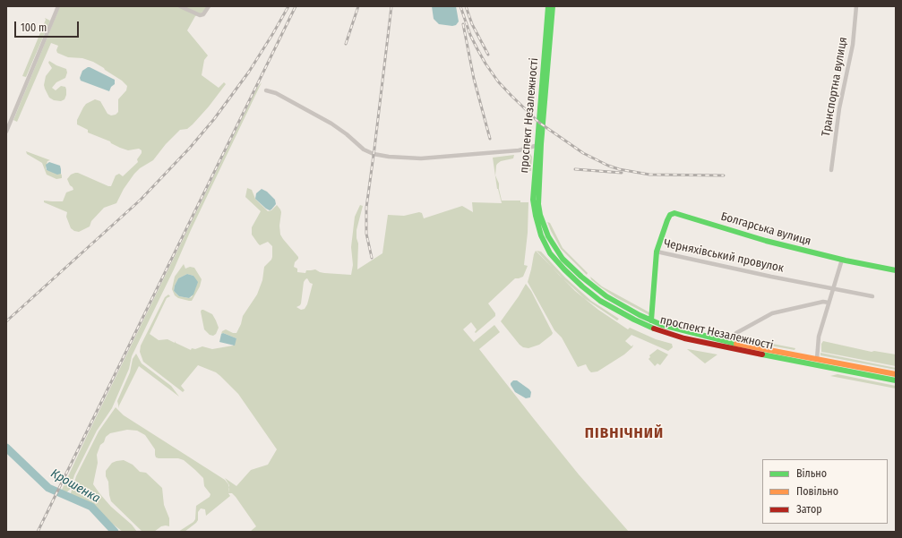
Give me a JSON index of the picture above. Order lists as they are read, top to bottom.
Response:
{
  "streets": {
    "main road": ["проспект Незалежності", "Болгарська вулиця", "Черняхівський провулок"],
    "street": ["Транспортна вулиця"]
  },
  "crossings": [
    ["проспект Незалежності", "Черняхівський провулок"],
    ["Болгарська вулиця", "Черняхівський провулок"]
  ],
  "districts": ["ПІВНІЧНИЙ"],
  "water": ["Крошенка"],
  "legend": ["Вільно", "Повільно", "Затор"],
  "scale_bar": "100 m"
}
